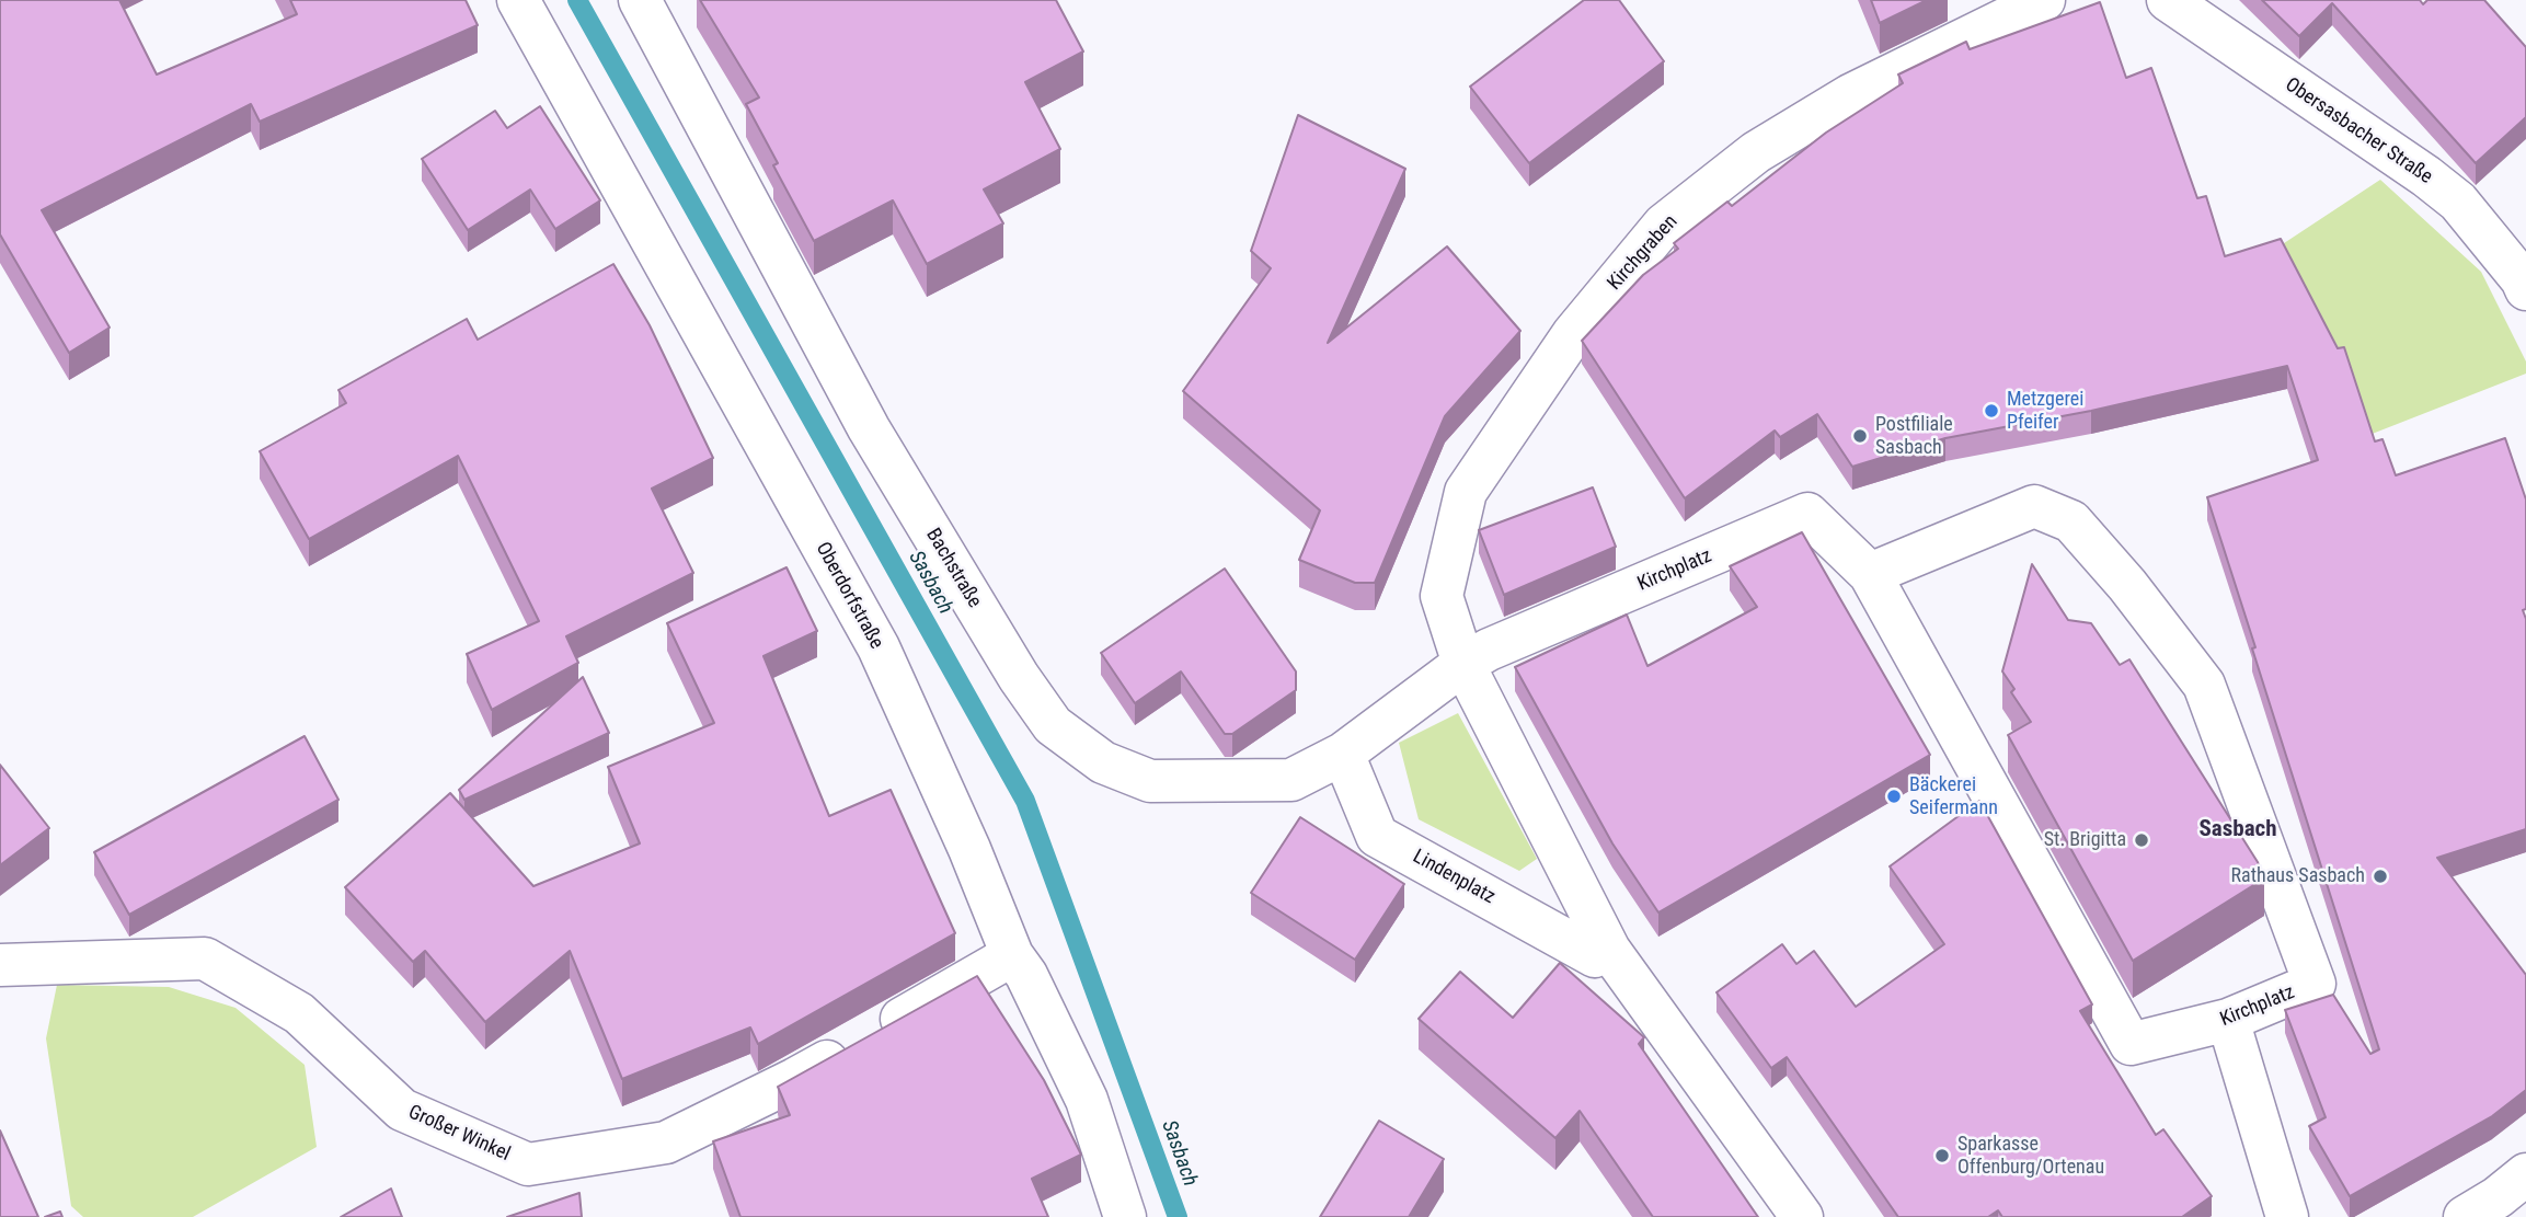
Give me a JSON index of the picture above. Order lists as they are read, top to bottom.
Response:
{
  "streets": {
    "street": [
      "Obersasbacher Straße",
      "Kirchgraben",
      "Bachstraße",
      "Kirchplatz",
      "Oberdorfstraße",
      "Lindenplatz",
      "Großer Winkel"
    ]
  },
  "crossings": [
    ["Kirchgraben", "Bachstraße"],
    ["Kirchgraben", "Kirchplatz"],
    ["Bachstraße", "Kirchplatz"],
    ["Bachstraße", "Lindenplatz"],
    ["Oberdorfstraße", "Großer Winkel"]
  ],
  "districts": ["Sasbach"],
  "water": ["Sasbach"],
  "places": [
    "Metzgerei Pfeifer",
    "Postfiliale Sasbach",
    "Bäckerei Seifermann",
    "St. Brigitta",
    "Rathaus Sasbach",
    "Sparkasse Offenburg/Ortenau"
  ]
}
